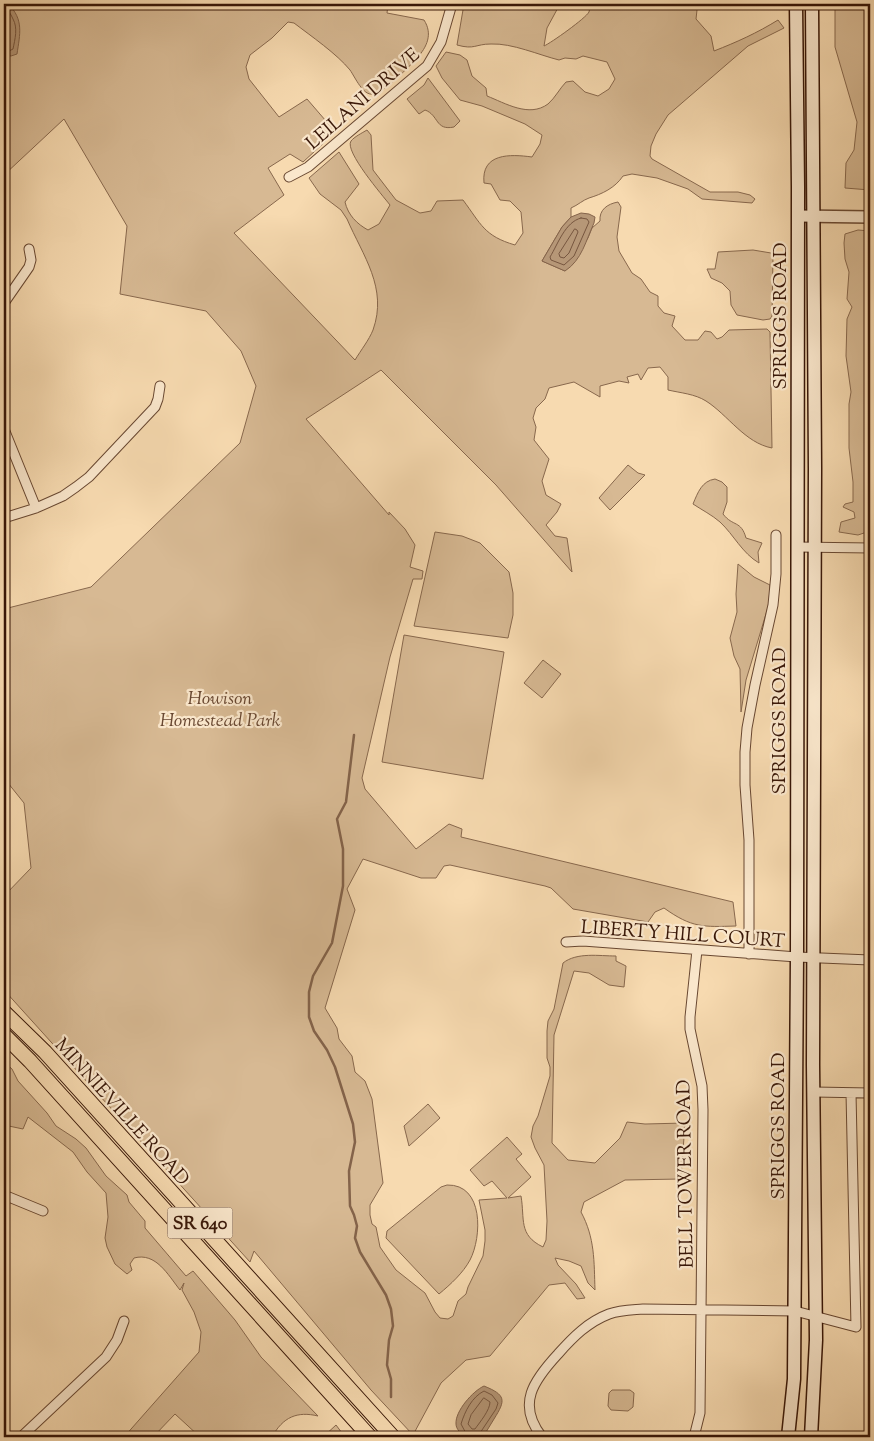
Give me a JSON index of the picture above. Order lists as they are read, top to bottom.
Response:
{
  "streets": {
    "main road": ["SPRIGGS ROAD", "MINNIEVILLE ROAD", "SR 640"],
    "street": ["LEILANI DRIVE", "LIBERTY HILL COURT", "BELL TOWER ROAD"]
  },
  "crossings": [
    ["SPRIGGS ROAD", "LIBERTY HILL COURT"],
    ["LIBERTY HILL COURT", "BELL TOWER ROAD"]
  ],
  "parks": ["Howison Homestead Park"]
}
